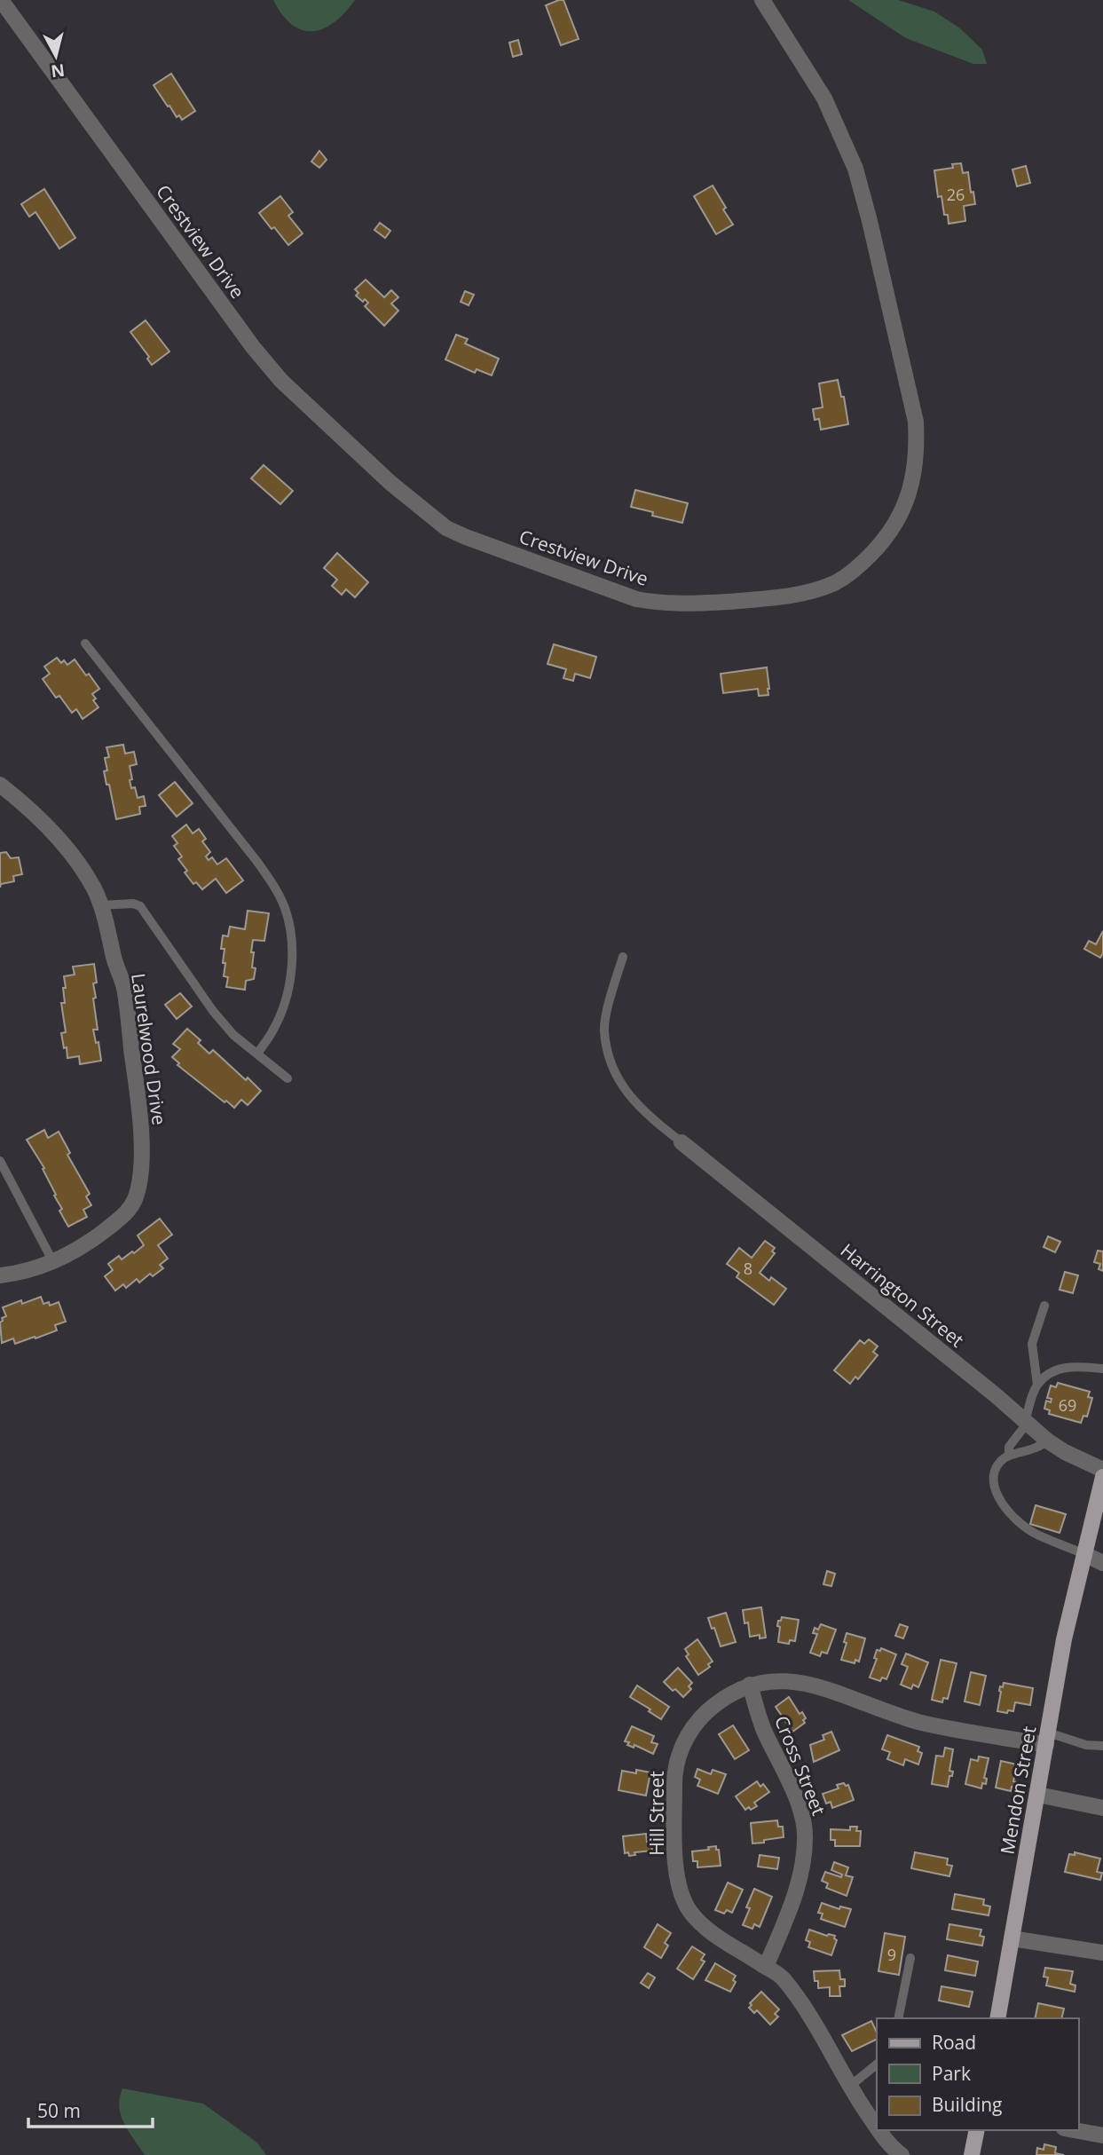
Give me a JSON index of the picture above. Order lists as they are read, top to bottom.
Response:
{
  "streets": {
    "main road": ["Mendon Street"],
    "street": [
      "Crestview Drive",
      "Laurelwood Drive",
      "Harrington Street",
      "Cross Street",
      "Hill Street"
    ]
  },
  "crossings": [
    ["Cross Street", "Hill Street"],
    ["Mendon Street", "Hill Street"]
  ],
  "house_numbers": [
    "26",
    "8",
    "69",
    "9"
  ],
  "legend": ["Road", "Park", "Building"],
  "scale_bar": "50 m",
  "north": "bottom"
}
